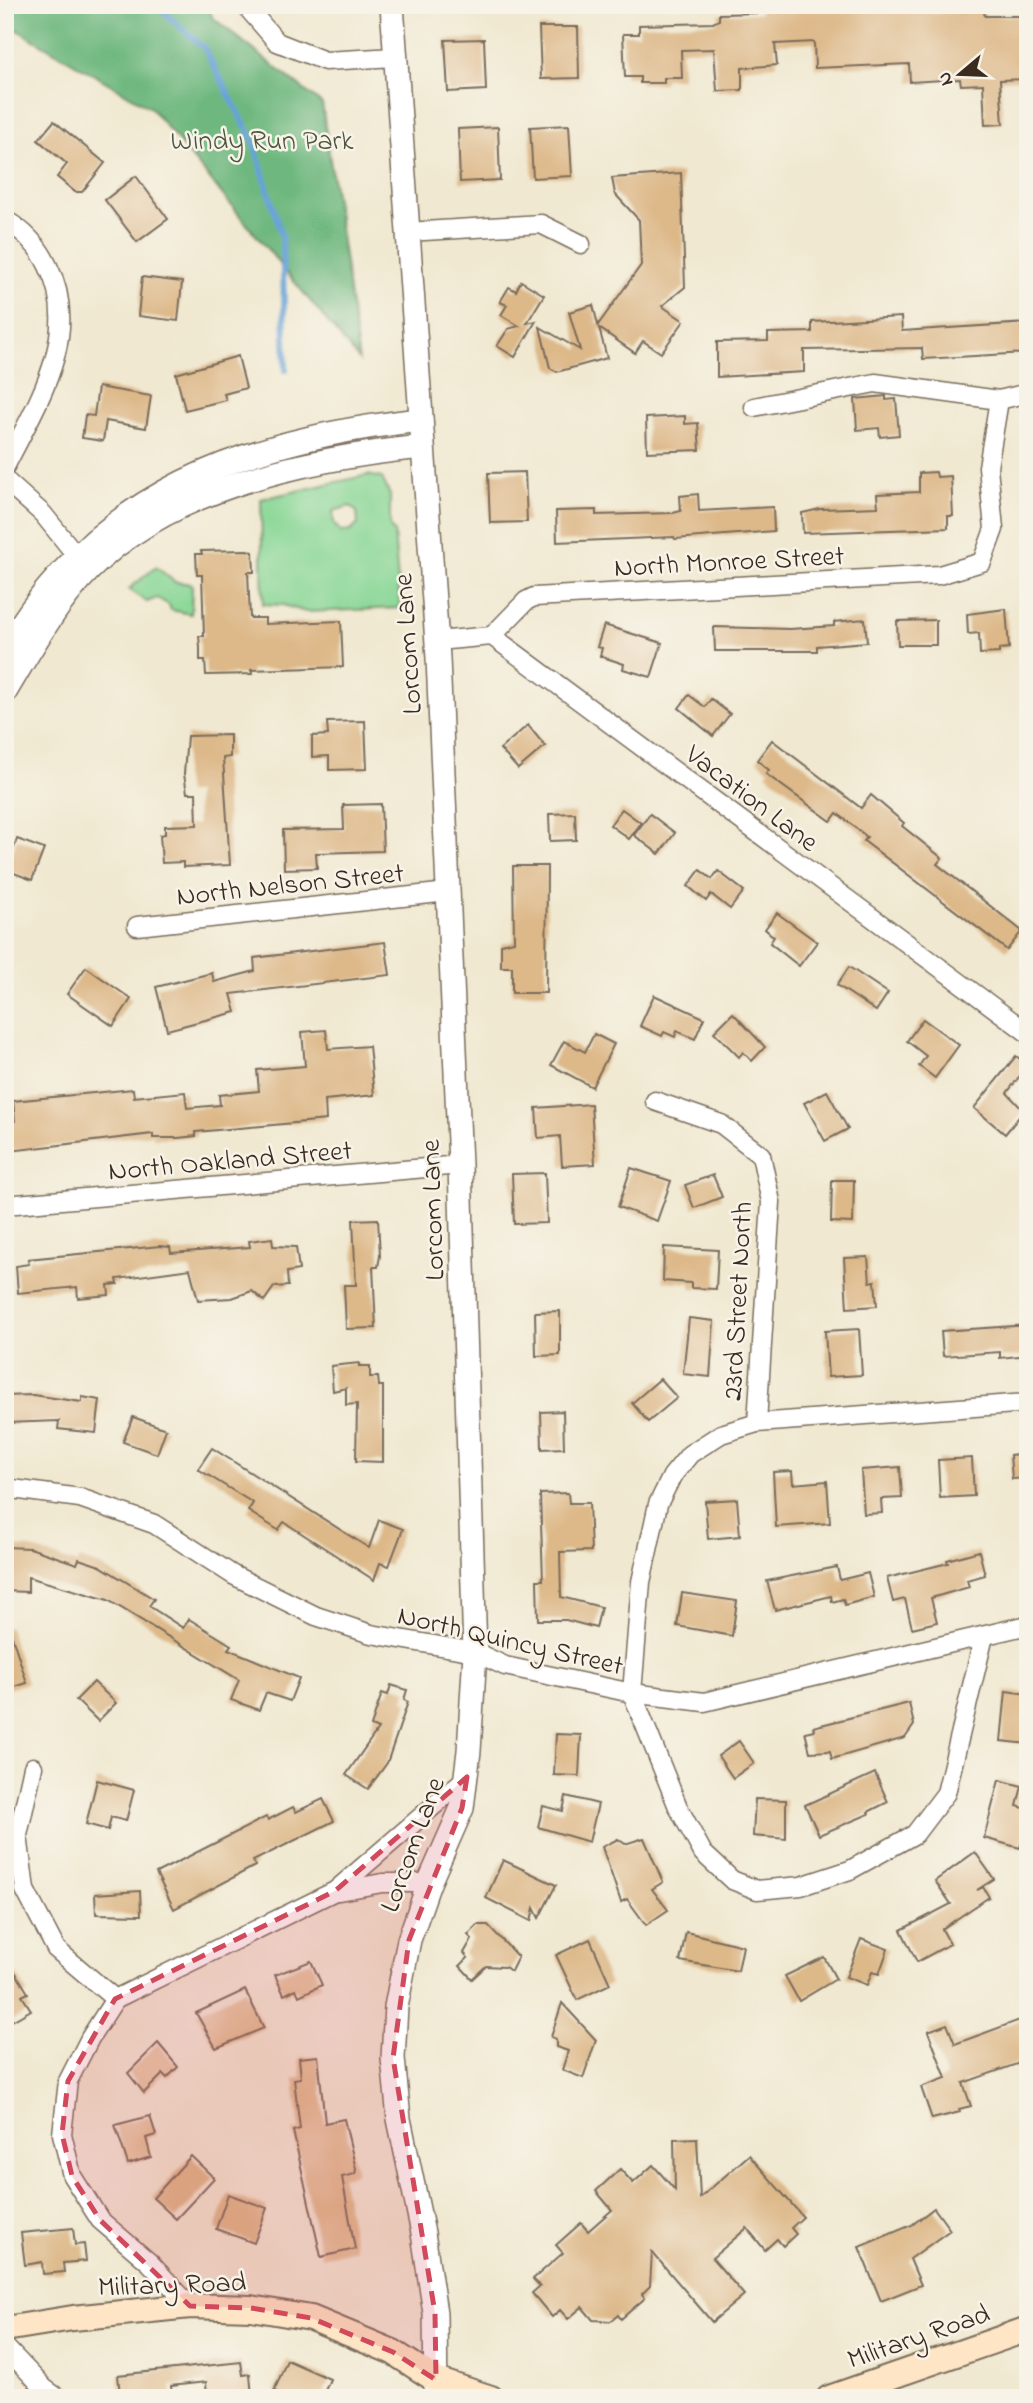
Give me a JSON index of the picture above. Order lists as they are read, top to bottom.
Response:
{
  "streets": {
    "main road": ["Military Road"],
    "street": [
      "North Monroe Street",
      "Lorcom Lane",
      "Vacation Lane",
      "North Nelson Street",
      "North Oakland Street",
      "23rd Street North",
      "North Quincy Street"
    ]
  },
  "crossings": [
    ["North Monroe Street", "Vacation Lane"],
    ["Lorcom Lane", "North Nelson Street"],
    ["Lorcom Lane", "North Oakland Street"],
    ["Lorcom Lane", "North Quincy Street"],
    ["Lorcom Lane", "Military Road"],
    ["23rd Street North", "North Quincy Street"]
  ],
  "parks": ["Windy Run Park"],
  "north": "left"
}
